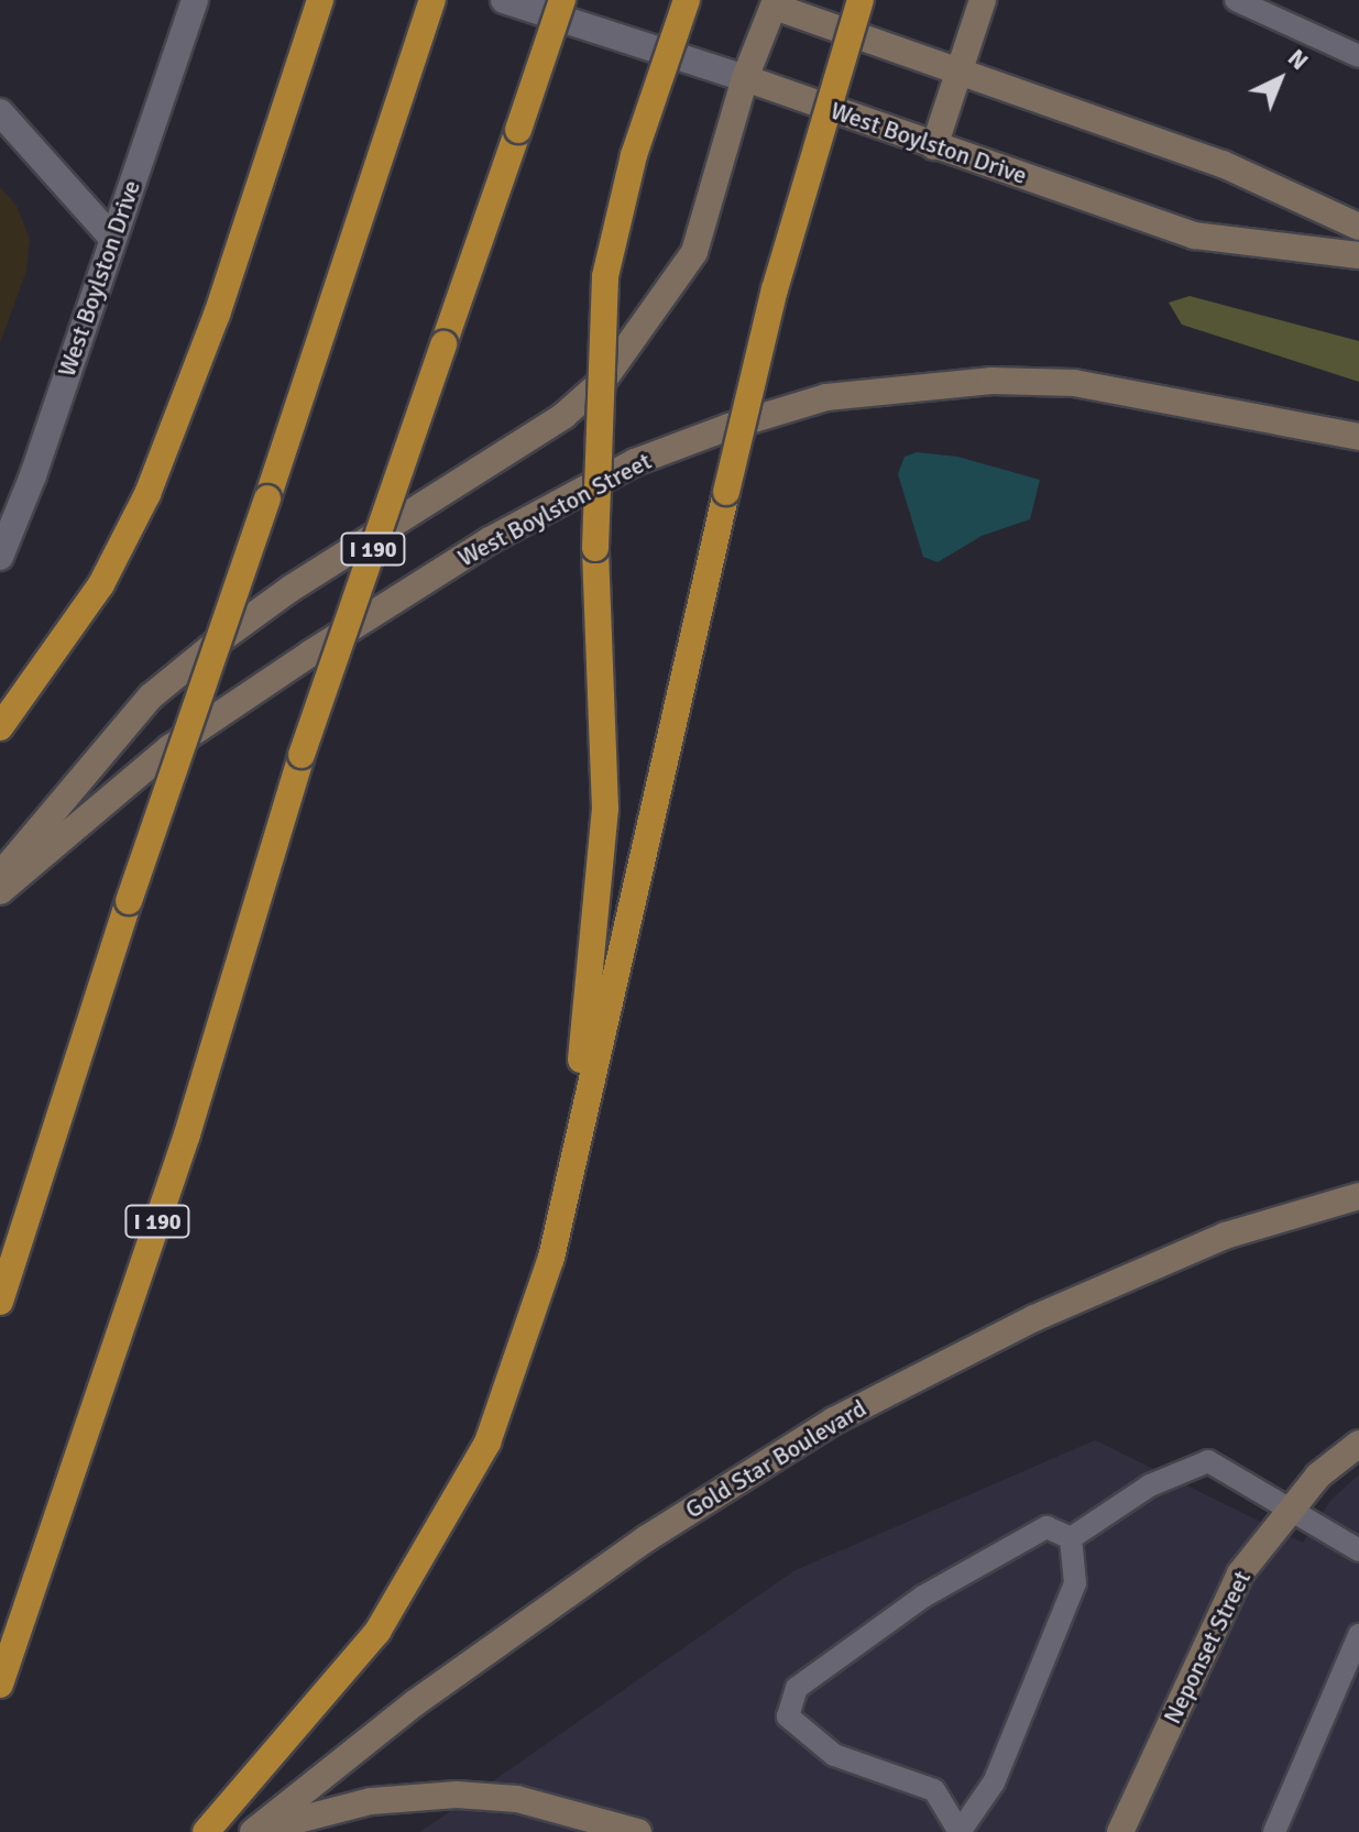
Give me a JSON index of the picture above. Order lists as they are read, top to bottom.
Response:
{
  "streets": {
    "highway": ["I 190"],
    "main road": [
      "West Boylston Drive",
      "West Boylston Street",
      "Gold Star Boulevard",
      "Neponset Street"
    ]
  },
  "north": "top right"
}
